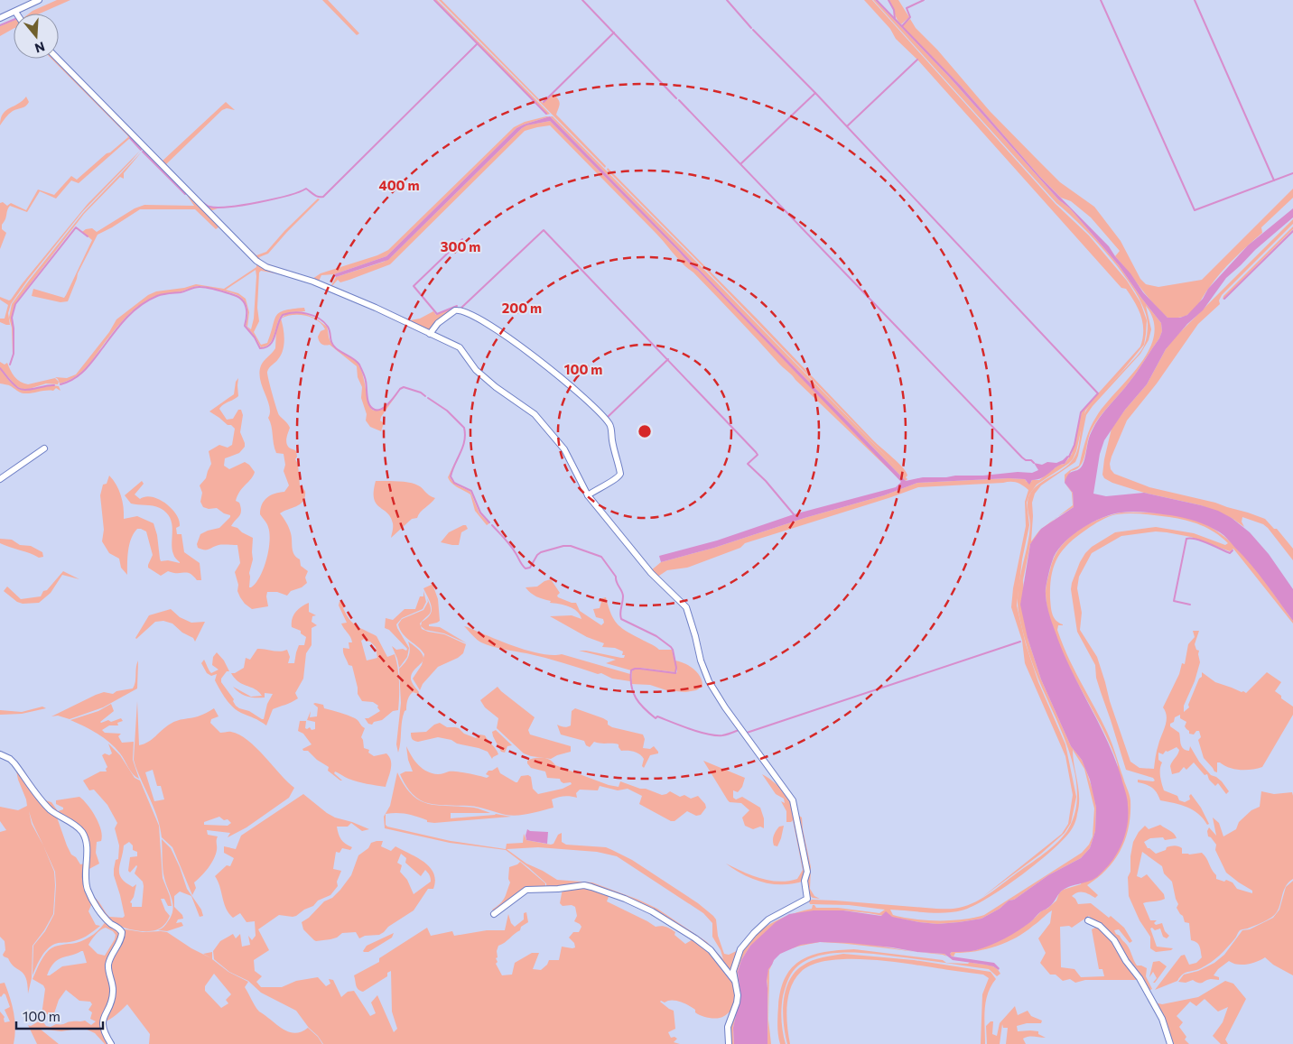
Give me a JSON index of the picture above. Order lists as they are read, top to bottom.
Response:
{
  "scale_bar": "100 m",
  "north": "bottom",
  "rings": [
    "400 m",
    "300 m",
    "200 m",
    "100 m"
  ]
}
